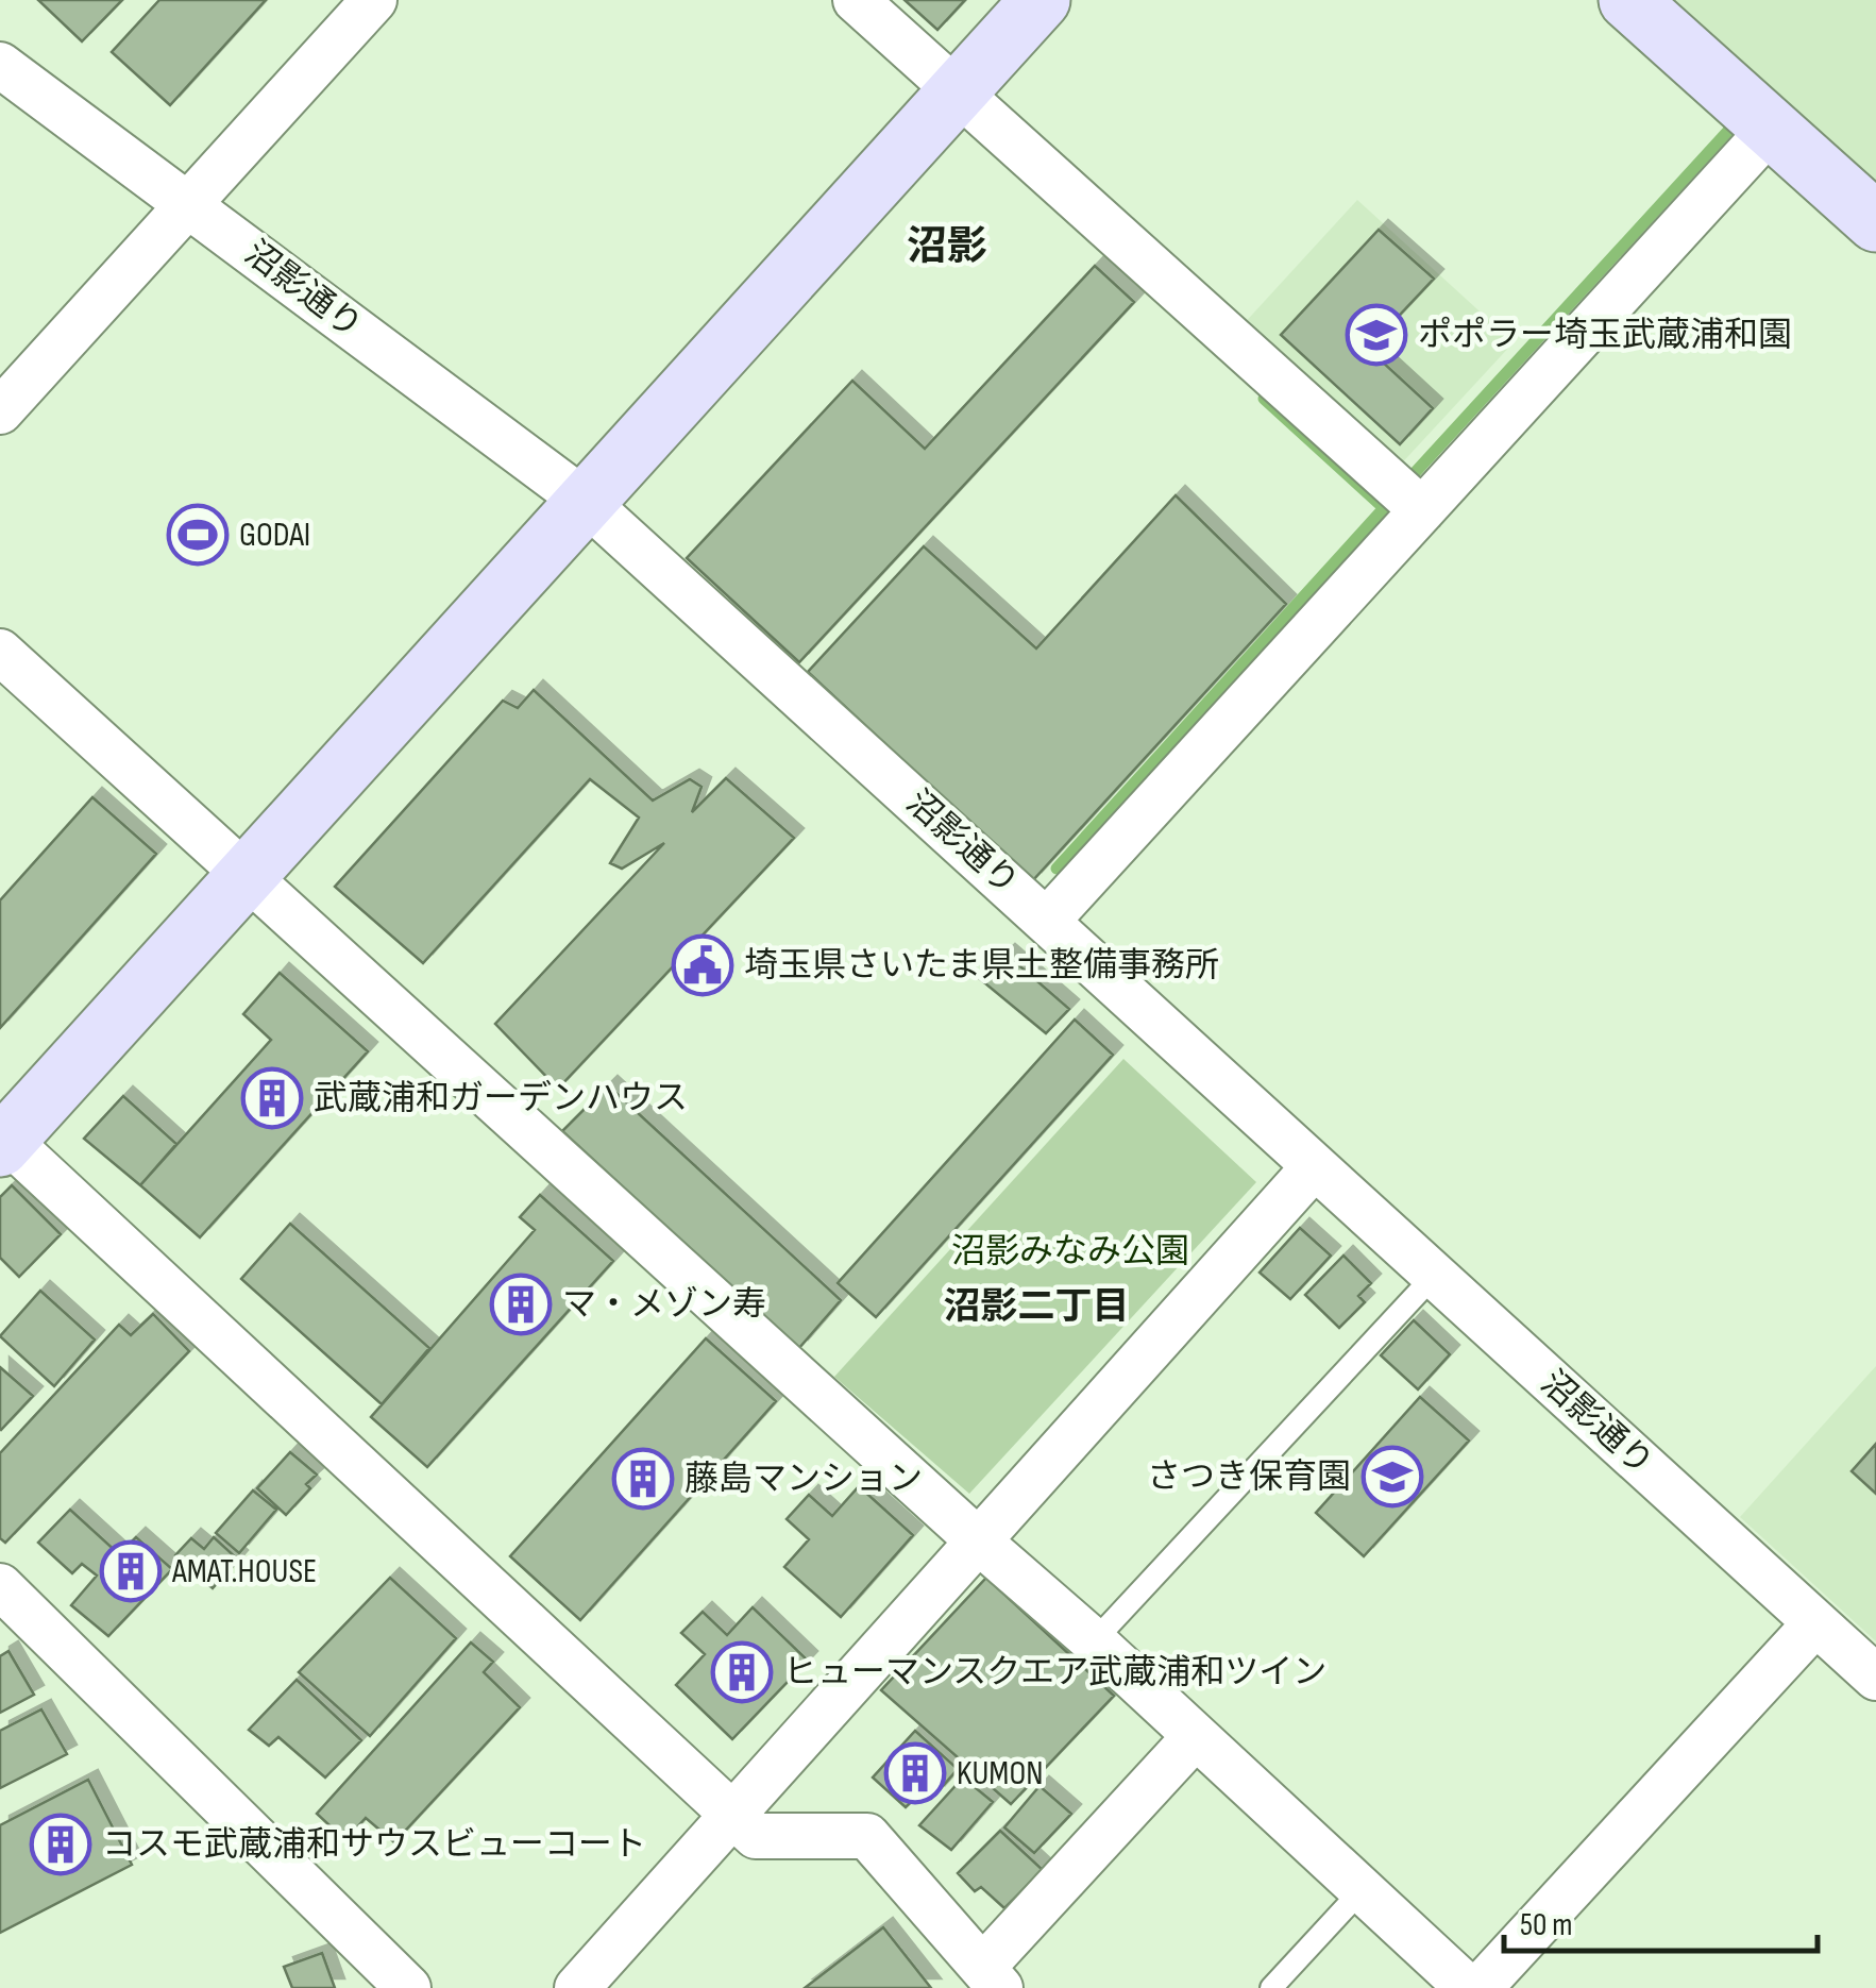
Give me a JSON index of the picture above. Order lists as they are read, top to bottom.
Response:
{
  "streets": {
    "street": ["沼影通り"]
  },
  "districts": ["沼影", "沼影二丁目"],
  "parks": ["沼影みなみ公園"],
  "places": {
    "school or university": ["ポポラー埼玉武蔵浦和園", "さつき保育園"],
    "sports": ["GODAI"],
    "public building": ["埼玉県さいたま県土整備事務所"],
    "building": [
      "武蔵浦和ガーデンハウス",
      "マ・メゾン寿",
      "藤島マンション",
      "AMAT.HOUSE",
      "ヒューマンスクエア武蔵浦和ツイン",
      "KUMON",
      "コスモ武蔵浦和サウスビューコート"
    ]
  },
  "scale_bar": "50 m"
}
